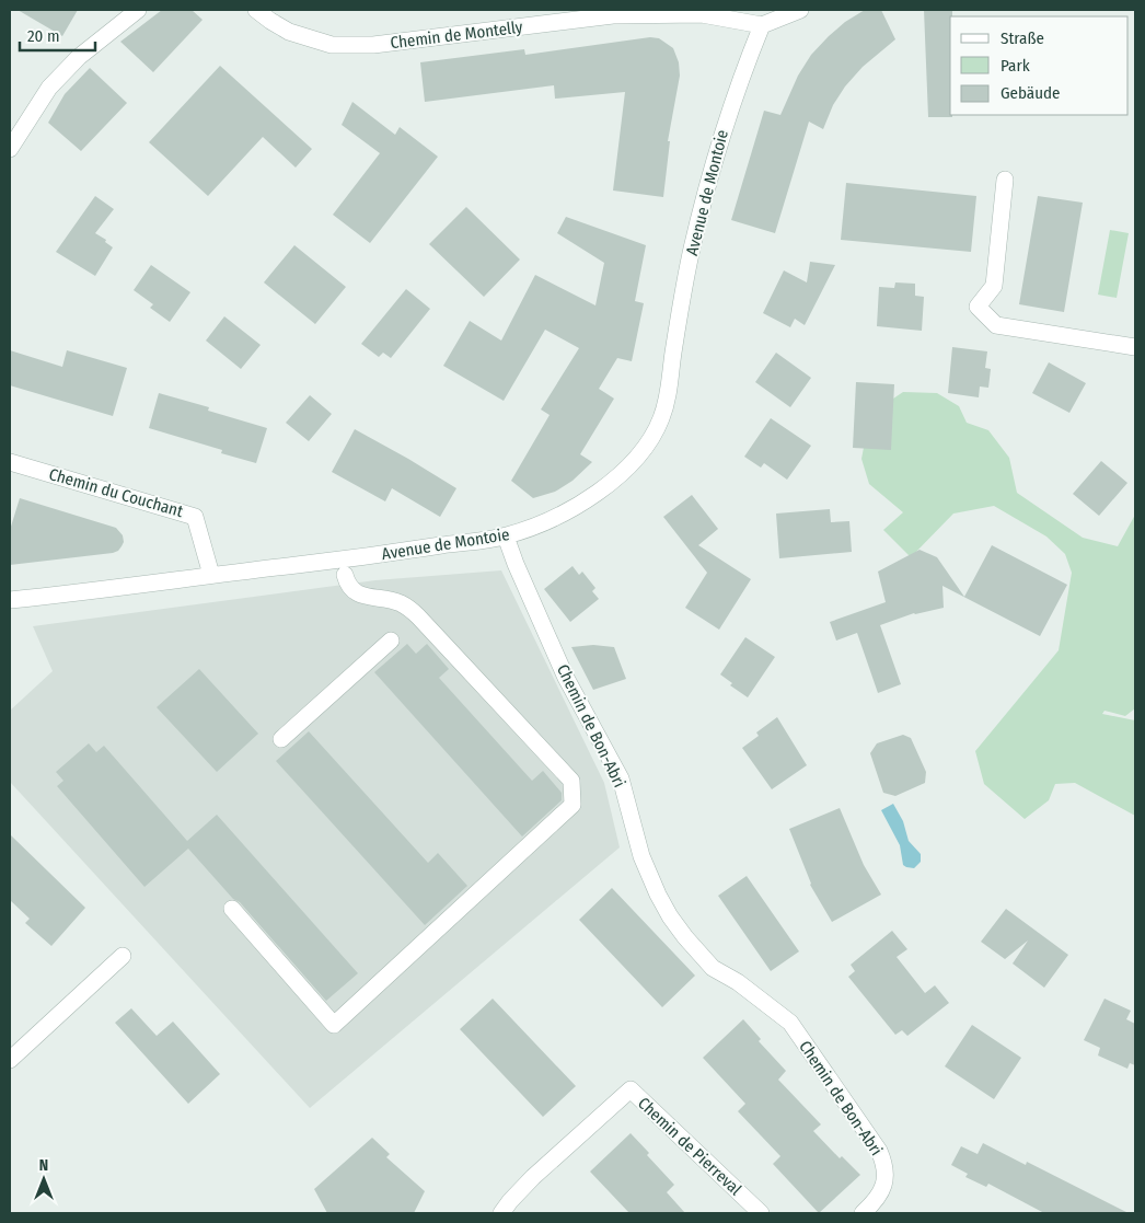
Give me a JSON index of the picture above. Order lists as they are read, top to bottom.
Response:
{
  "streets": {
    "street": [
      "Chemin de Montelly",
      "Avenue de Montoie",
      "Chemin du Couchant",
      "Chemin de Bon-Abri",
      "Chemin de Pierreval"
    ]
  },
  "crossings": [
    ["Chemin de Montelly", "Avenue de Montoie"],
    ["Avenue de Montoie", "Chemin du Couchant"],
    ["Avenue de Montoie", "Chemin de Bon-Abri"]
  ],
  "legend": ["Straße", "Park", "Gebäude"],
  "scale_bar": "20 m",
  "north": "top"
}
